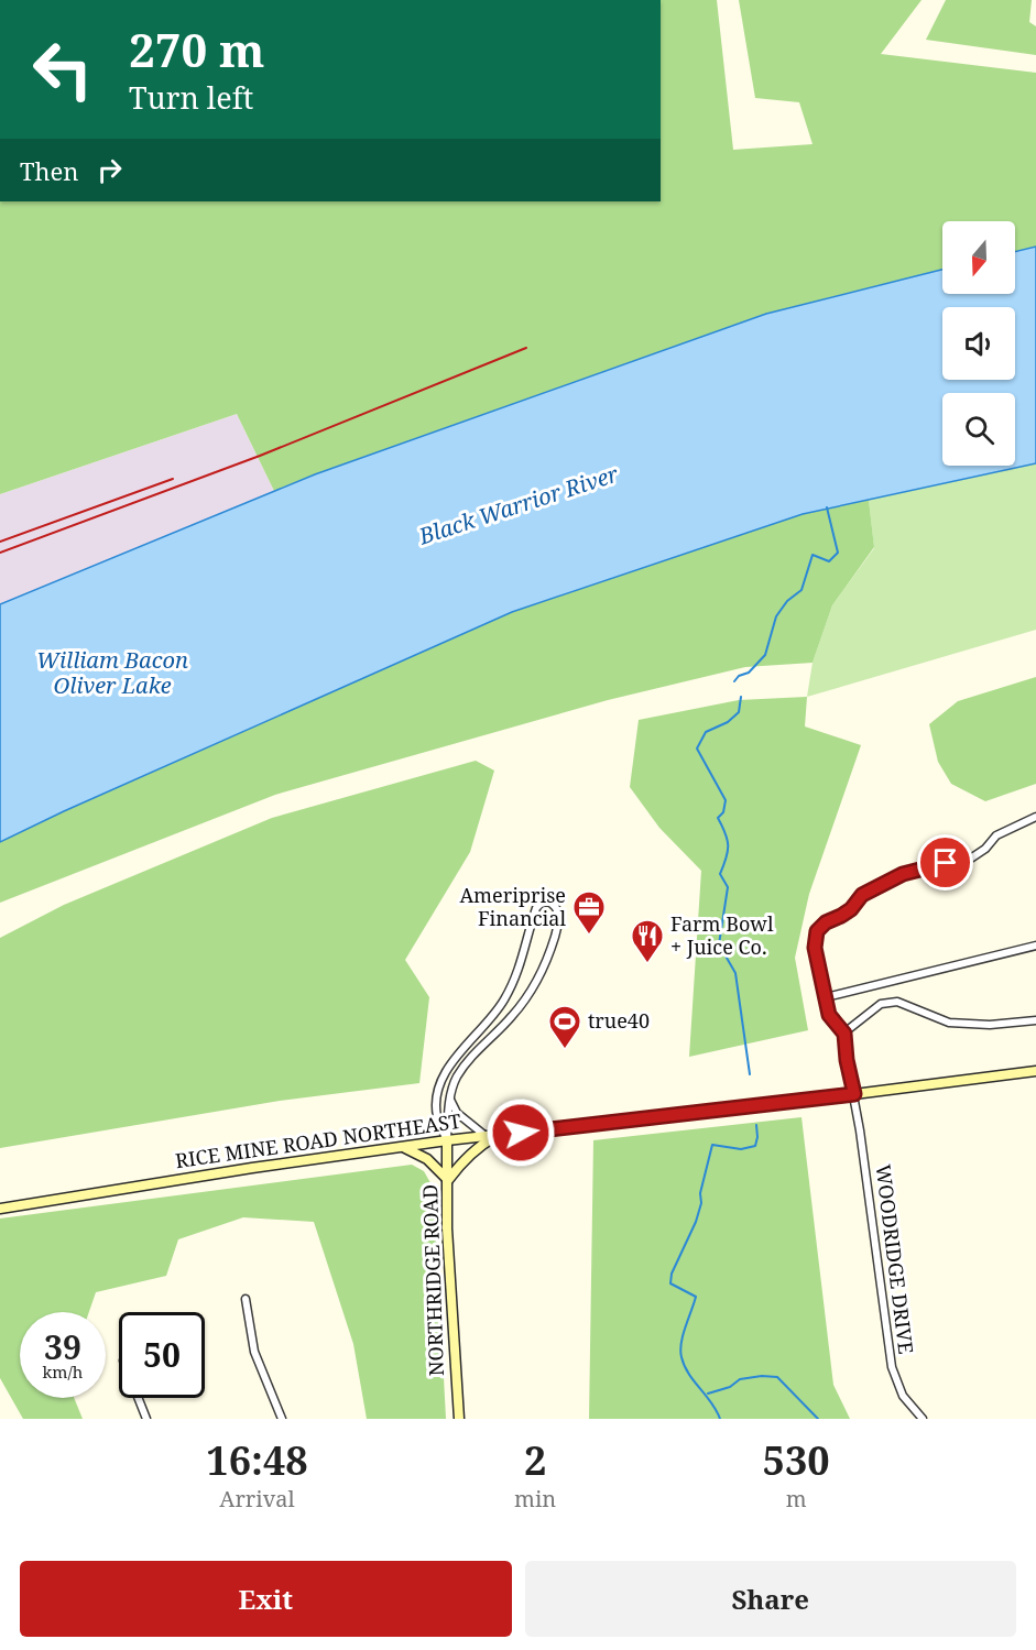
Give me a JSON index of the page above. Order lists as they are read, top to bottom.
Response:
{
  "streets": {
    "main road": ["RICE MINE ROAD NORTHEAST", "NORTHRIDGE ROAD"],
    "street": ["WOODRIDGE DRIVE"]
  },
  "crossings": [
    ["RICE MINE ROAD NORTHEAST", "WOODRIDGE DRIVE"],
    ["RICE MINE ROAD NORTHEAST", "NORTHRIDGE ROAD"]
  ],
  "water": ["Black Warrior River", "William Bacon Oliver Lake"],
  "places": {
    "office": ["Ameriprise Financial"],
    "restaurant": ["Farm Bowl + Juice Co."],
    "sports": ["true40"]
  },
  "north": "bottom",
  "page": {
    "turn": ["270 m", "Turn left"],
    "then": "Then",
    "speed": "39 km/h",
    "limit": "50",
    "eta": [
      "16:48",
      "Arrival",
      "2",
      "min",
      "530",
      "m"
    ],
    "buttons": ["Exit", "Share"]
  }
}
